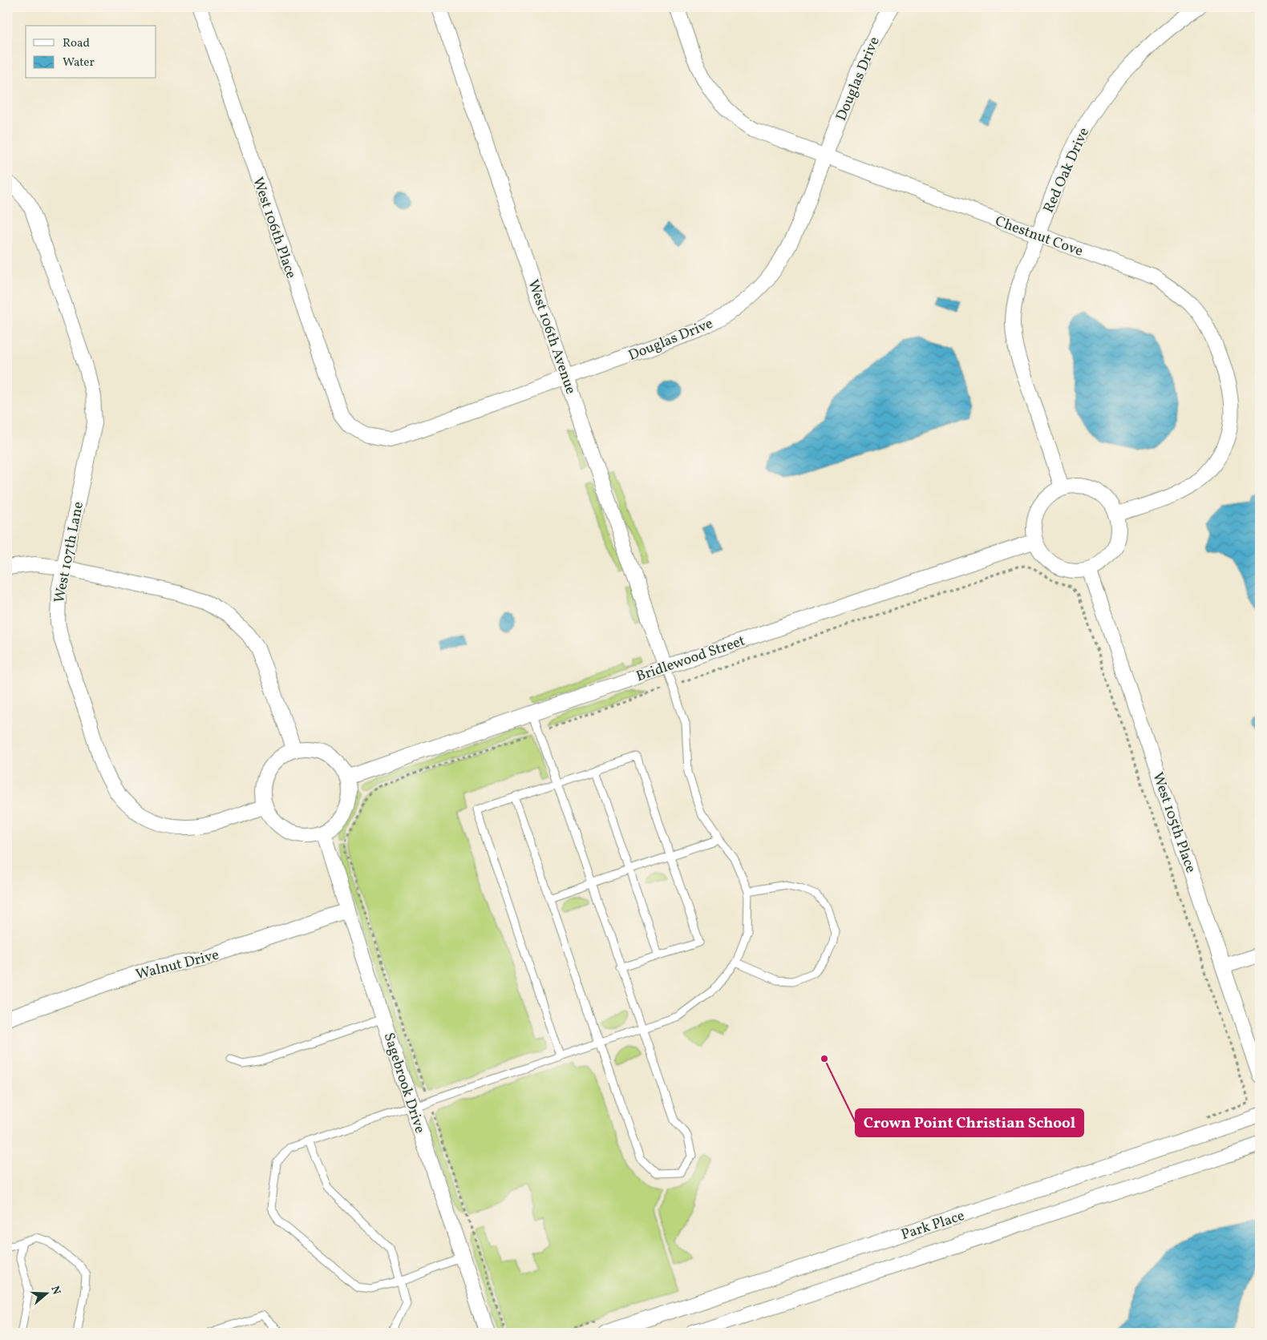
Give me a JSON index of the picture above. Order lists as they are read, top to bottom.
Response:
{
  "streets": {
    "street": [
      "Douglas Drive",
      "Red Oak Drive",
      "West 106th Place",
      "Chestnut Cove",
      "West 106th Avenue",
      "West 107th Lane",
      "Bridlewood Street",
      "West 105th Place",
      "Walnut Drive",
      "Sagebrook Drive",
      "Park Place"
    ]
  },
  "crossings": [
    ["Douglas Drive", "West 106th Place"],
    ["Douglas Drive", "Chestnut Cove"],
    ["Douglas Drive", "West 106th Avenue"],
    ["Red Oak Drive", "Chestnut Cove"],
    ["Red Oak Drive", "Bridlewood Street"],
    ["Red Oak Drive", "West 105th Place"],
    ["Chestnut Cove", "Bridlewood Street"],
    ["Chestnut Cove", "West 105th Place"],
    ["West 106th Avenue", "Bridlewood Street"],
    ["West 107th Lane", "Bridlewood Street"],
    ["West 107th Lane", "Sagebrook Drive"],
    ["Bridlewood Street", "West 105th Place"],
    ["Bridlewood Street", "Sagebrook Drive"],
    ["Walnut Drive", "Sagebrook Drive"]
  ],
  "places": ["Crown Point Christian School"],
  "legend": ["Road", "Water"],
  "north": "right"
}
